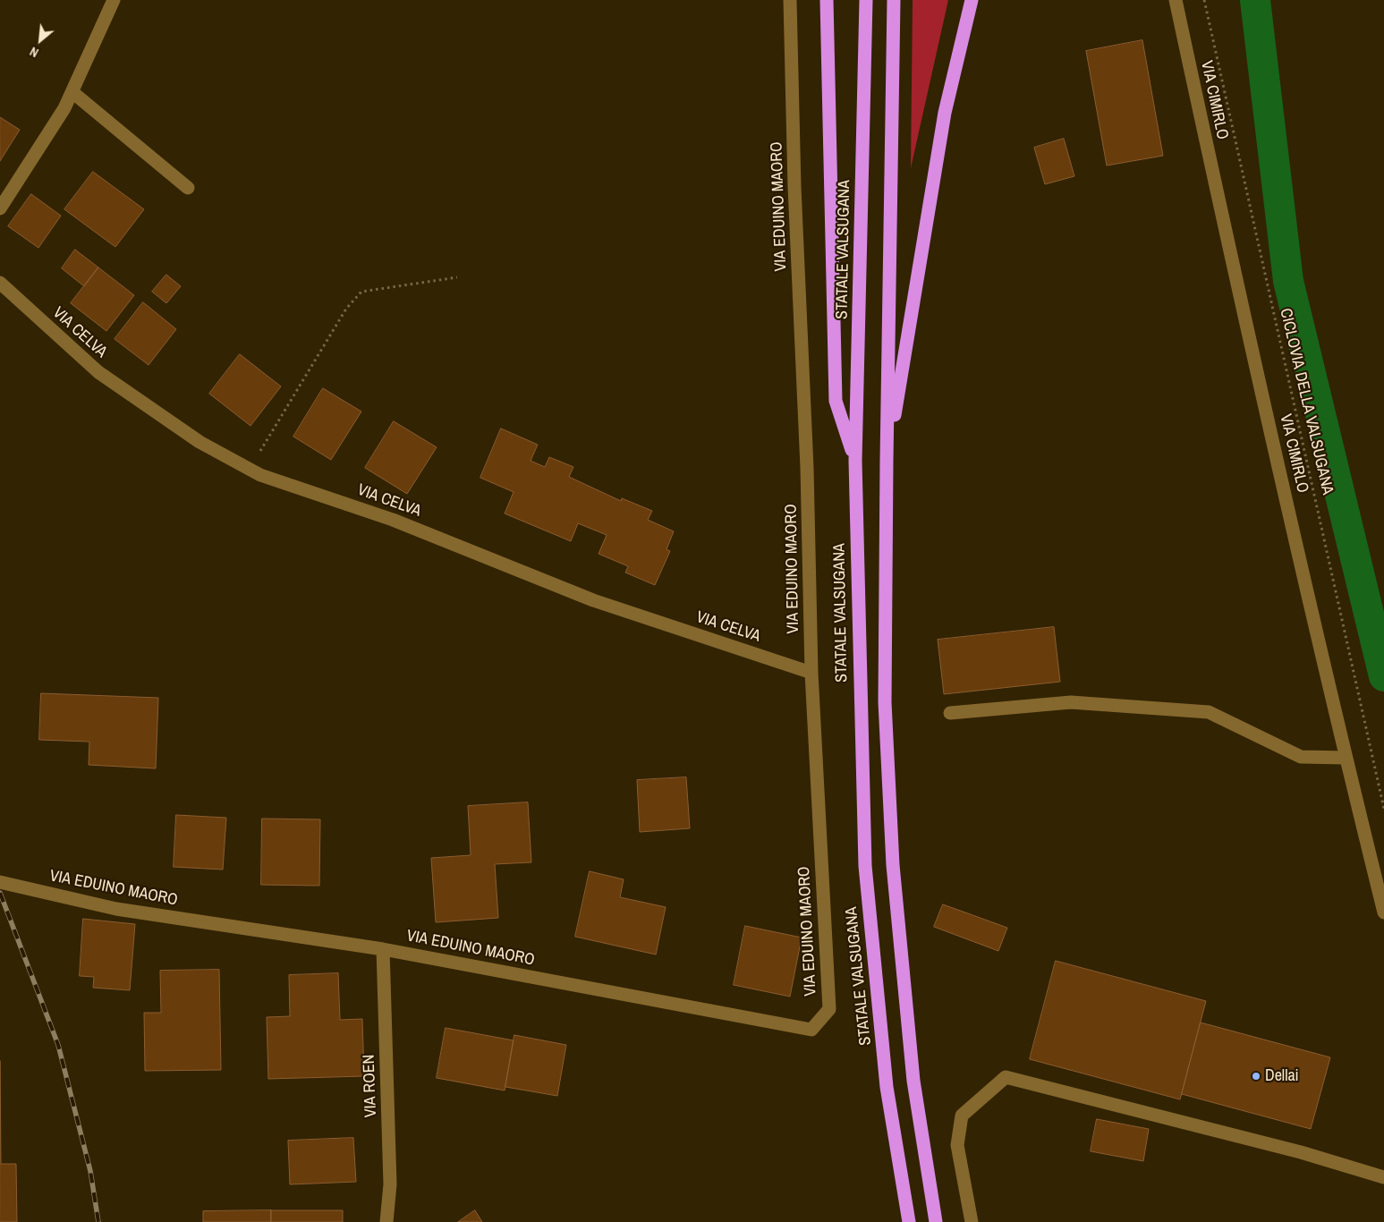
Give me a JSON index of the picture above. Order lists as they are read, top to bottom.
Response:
{
  "streets": {
    "highway": ["STATALE VALSUGANA"],
    "street": [
      "VIA CIMIRLO",
      "VIA EDUINO MAORO",
      "VIA CELVA",
      "VIA ROEN"
    ],
    "path": ["CICLOVIA DELLA VALSUGANA"]
  },
  "crossings": [
    ["VIA EDUINO MAORO", "VIA CELVA"],
    ["VIA EDUINO MAORO", "VIA ROEN"]
  ],
  "places": ["Dellai"],
  "north": "bottom left"
}
